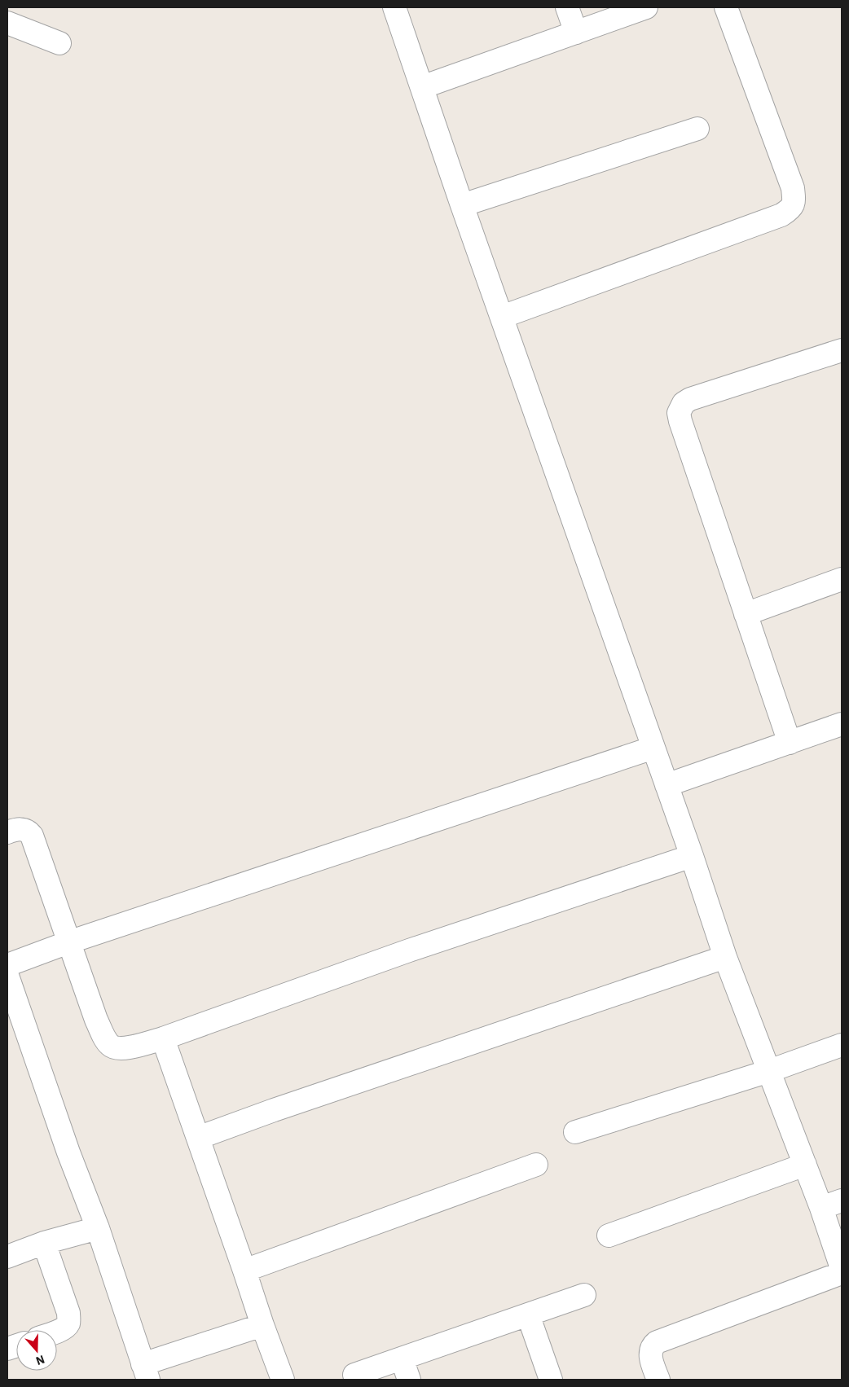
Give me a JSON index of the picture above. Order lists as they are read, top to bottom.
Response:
{
  "north": "bottom"
}
